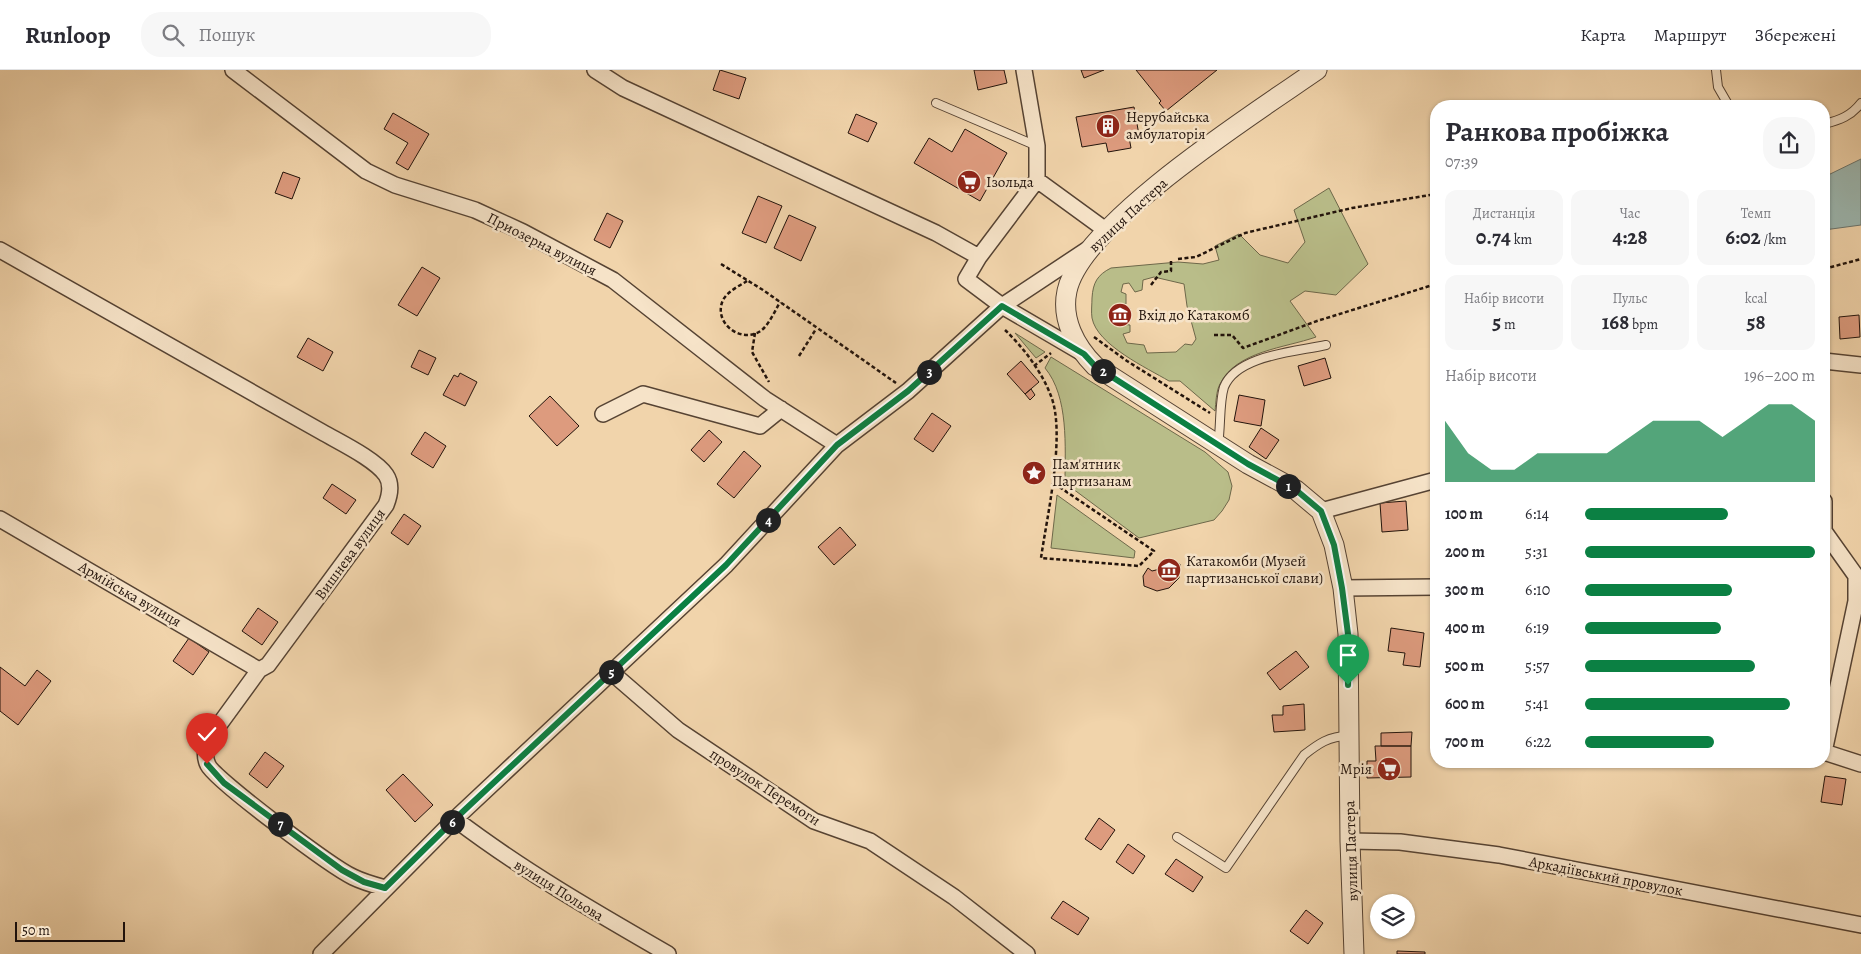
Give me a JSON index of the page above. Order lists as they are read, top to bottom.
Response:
{
  "streets": {
    "street": [
      "вулиця Пастера",
      "Приозерна вулиця",
      "Вишнева вулиця",
      "Армійська вулиця",
      "провулок Перемоги",
      "Аркадіївський провулок",
      "вулиця Польова"
    ]
  },
  "crossings": [
    ["вулиця Пастера", "Аркадіївський провулок"],
    ["Вишнева вулиця", "Армійська вулиця"]
  ],
  "places": {
    "building": ["Нерубайська амбулаторія"],
    "supermarket": ["Ізольда", "Мрія"],
    "museum": ["Вхід до Катакомб", "Катакомби (Музей партизанської слави)"],
    "place": ["Пам'ятник Партизанам"]
  },
  "scale_bar": "50 m",
  "page": {
    "header": "Runloop",
    "search": "Пошук",
    "nav": ["Карта", "Маршрут", "Збережені"],
    "heading": ["Ранкова пробіжка", "07:39"],
    "stats": [
      ["Дистанція", "0.74 km"],
      ["Час", "4:28"],
      ["Темп", "6:02 /km"],
      ["Набір висоти", "5 m"],
      ["Пульс", "168 bpm"],
      ["kcal", "58"]
    ],
    "chart": ["Набір висоти", "196–200 m"],
    "pins": [
      "2",
      "3",
      "1",
      "4",
      "5",
      "6",
      "7"
    ],
    "list": [
      {
        "name": "100 m",
        "note": "6:14"
      },
      {
        "name": "200 m",
        "note": "5:31"
      },
      {
        "name": "300 m",
        "note": "6:10"
      },
      {
        "name": "400 m",
        "note": "6:19"
      },
      {
        "name": "500 m",
        "note": "5:57"
      },
      {
        "name": "600 m",
        "note": "5:41"
      },
      {
        "name": "700 m",
        "note": "6:22"
      }
    ],
    "scale": "50 m"
  }
}
